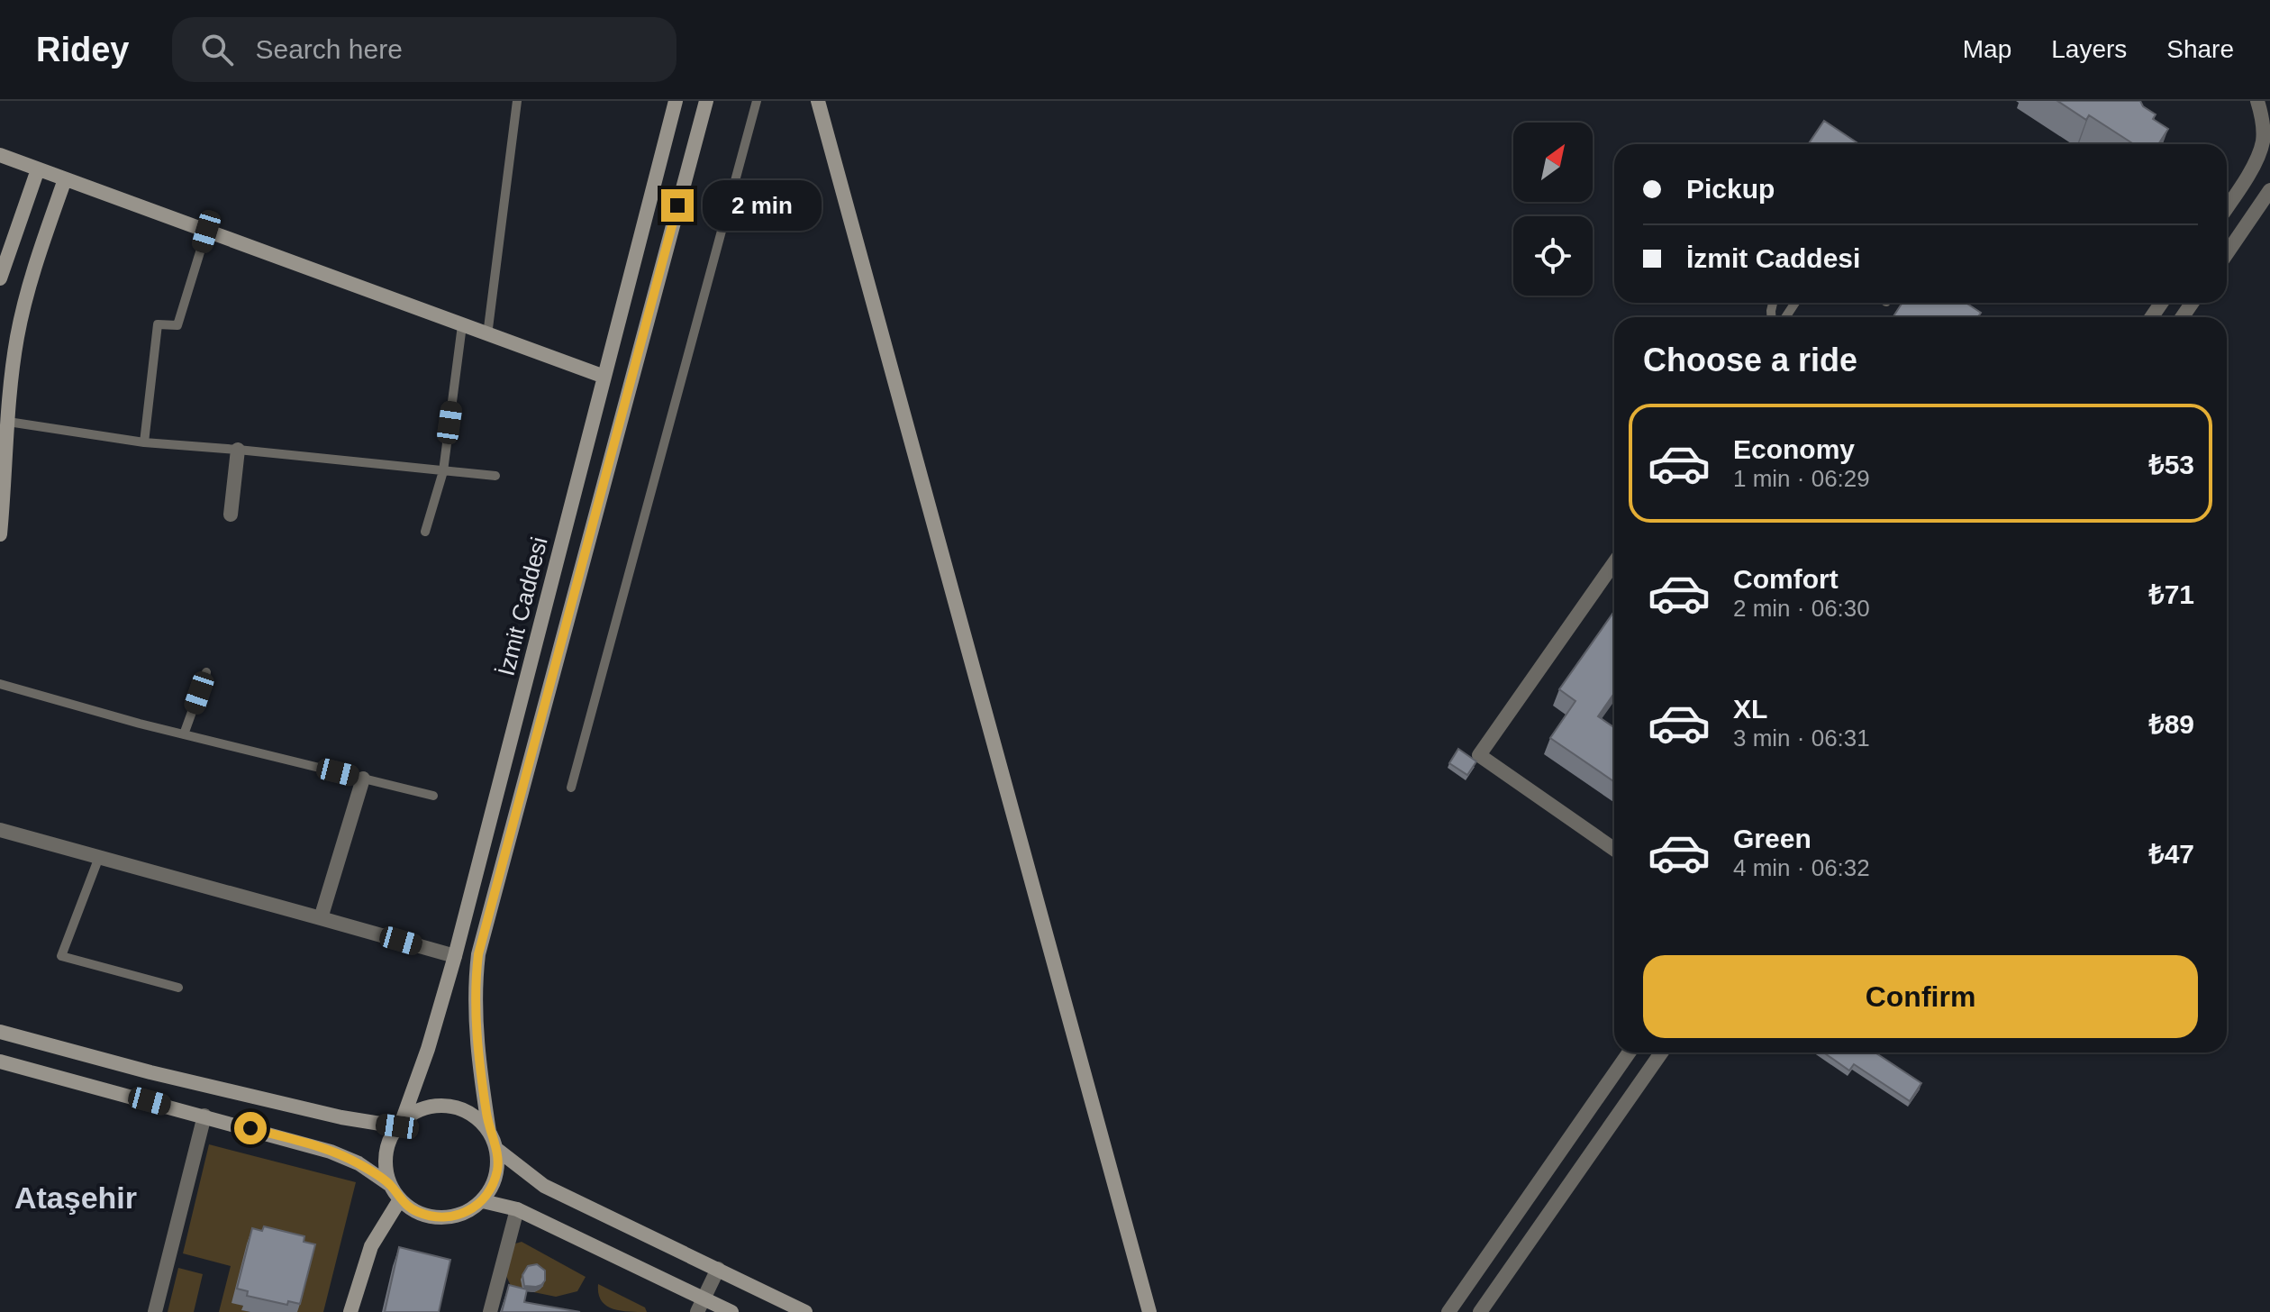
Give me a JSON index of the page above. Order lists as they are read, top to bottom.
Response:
{
  "streets": {
    "street": ["İzmit Caddesi"]
  },
  "districts": ["Ataşehir"],
  "north": "top right",
  "page": {
    "header": "Ridey",
    "search": "Search here",
    "nav": ["Map", "Layers", "Share"],
    "banner": ["Pickup", "İzmit Caddesi"],
    "bubble": "2 min",
    "heading": "Choose a ride",
    "list": [
      {
        "name": "Economy",
        "note": "1 min · 06:29",
        "value": "₺53"
      },
      {
        "name": "Comfort",
        "note": "2 min · 06:30",
        "value": "₺71"
      },
      {
        "name": "XL",
        "note": "3 min · 06:31",
        "value": "₺89"
      },
      {
        "name": "Green",
        "note": "4 min · 06:32",
        "value": "₺47"
      }
    ],
    "buttons": "Confirm"
  }
}
